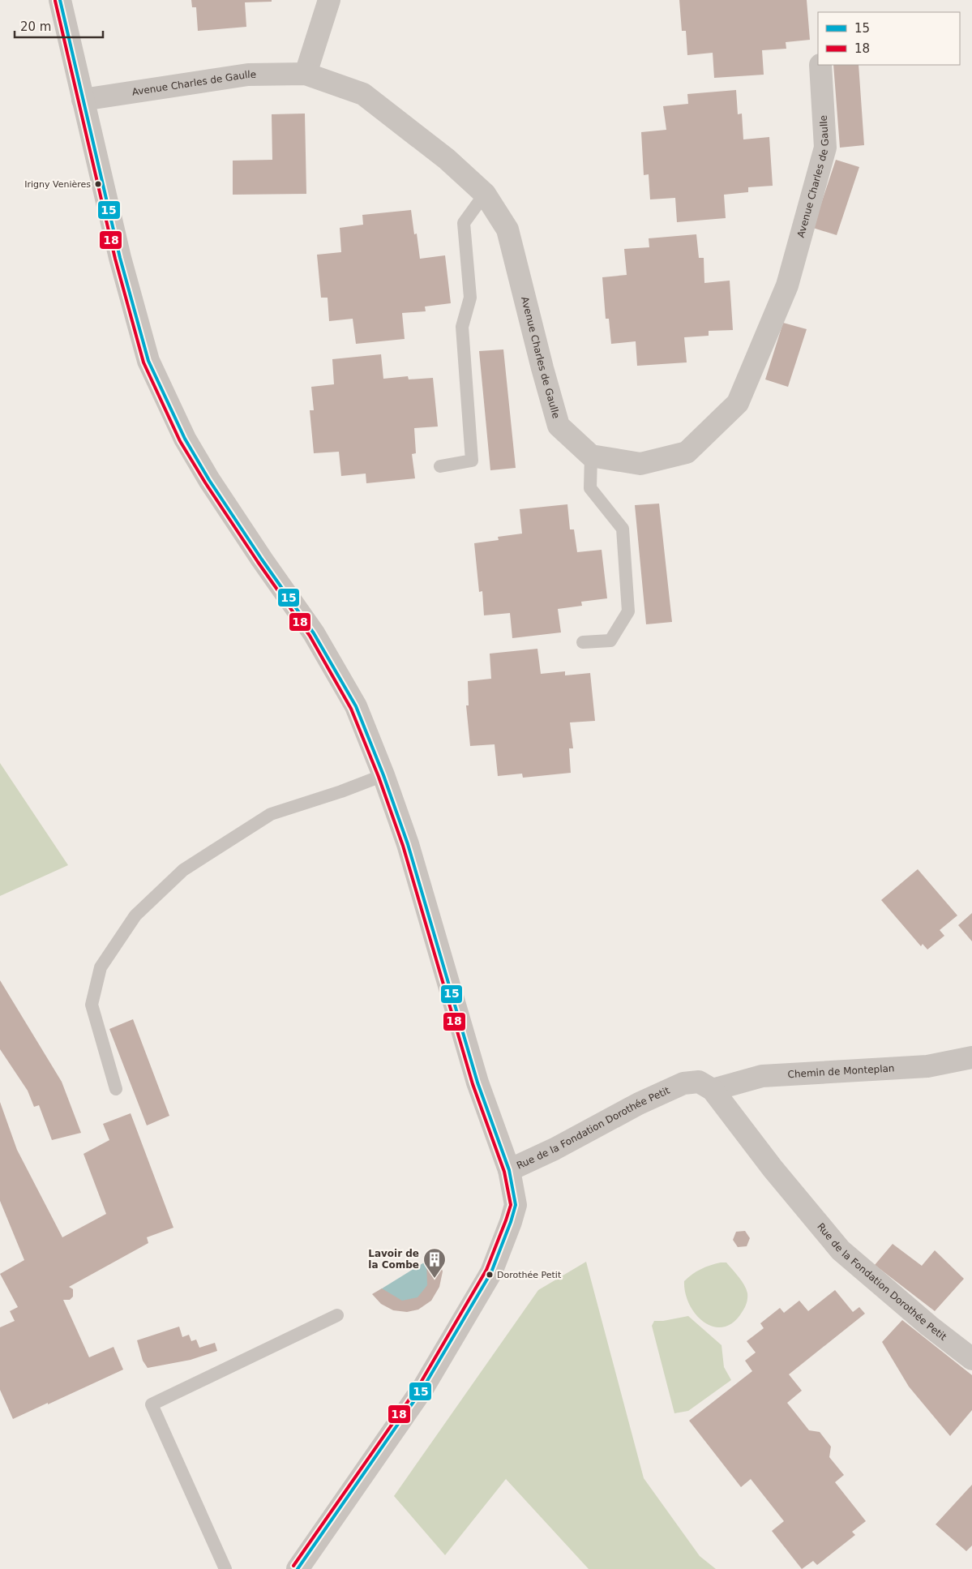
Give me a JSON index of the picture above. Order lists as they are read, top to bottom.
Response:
{
  "streets": {
    "street": ["Avenue Charles de Gaulle", "Chemin de Monteplan", "Rue de la Fondation Dorothée Petit"]
  },
  "crossings": [
    ["Chemin de Monteplan", "Rue de la Fondation Dorothée Petit"]
  ],
  "places": {
    "other": ["Irigny Venières", "Dorothée Petit"],
    "building": ["Lavoir de la Combe"]
  },
  "lines": ["transit line 15", "transit line 18"],
  "legend": ["15", "18"],
  "scale_bar": "20 m"
}
